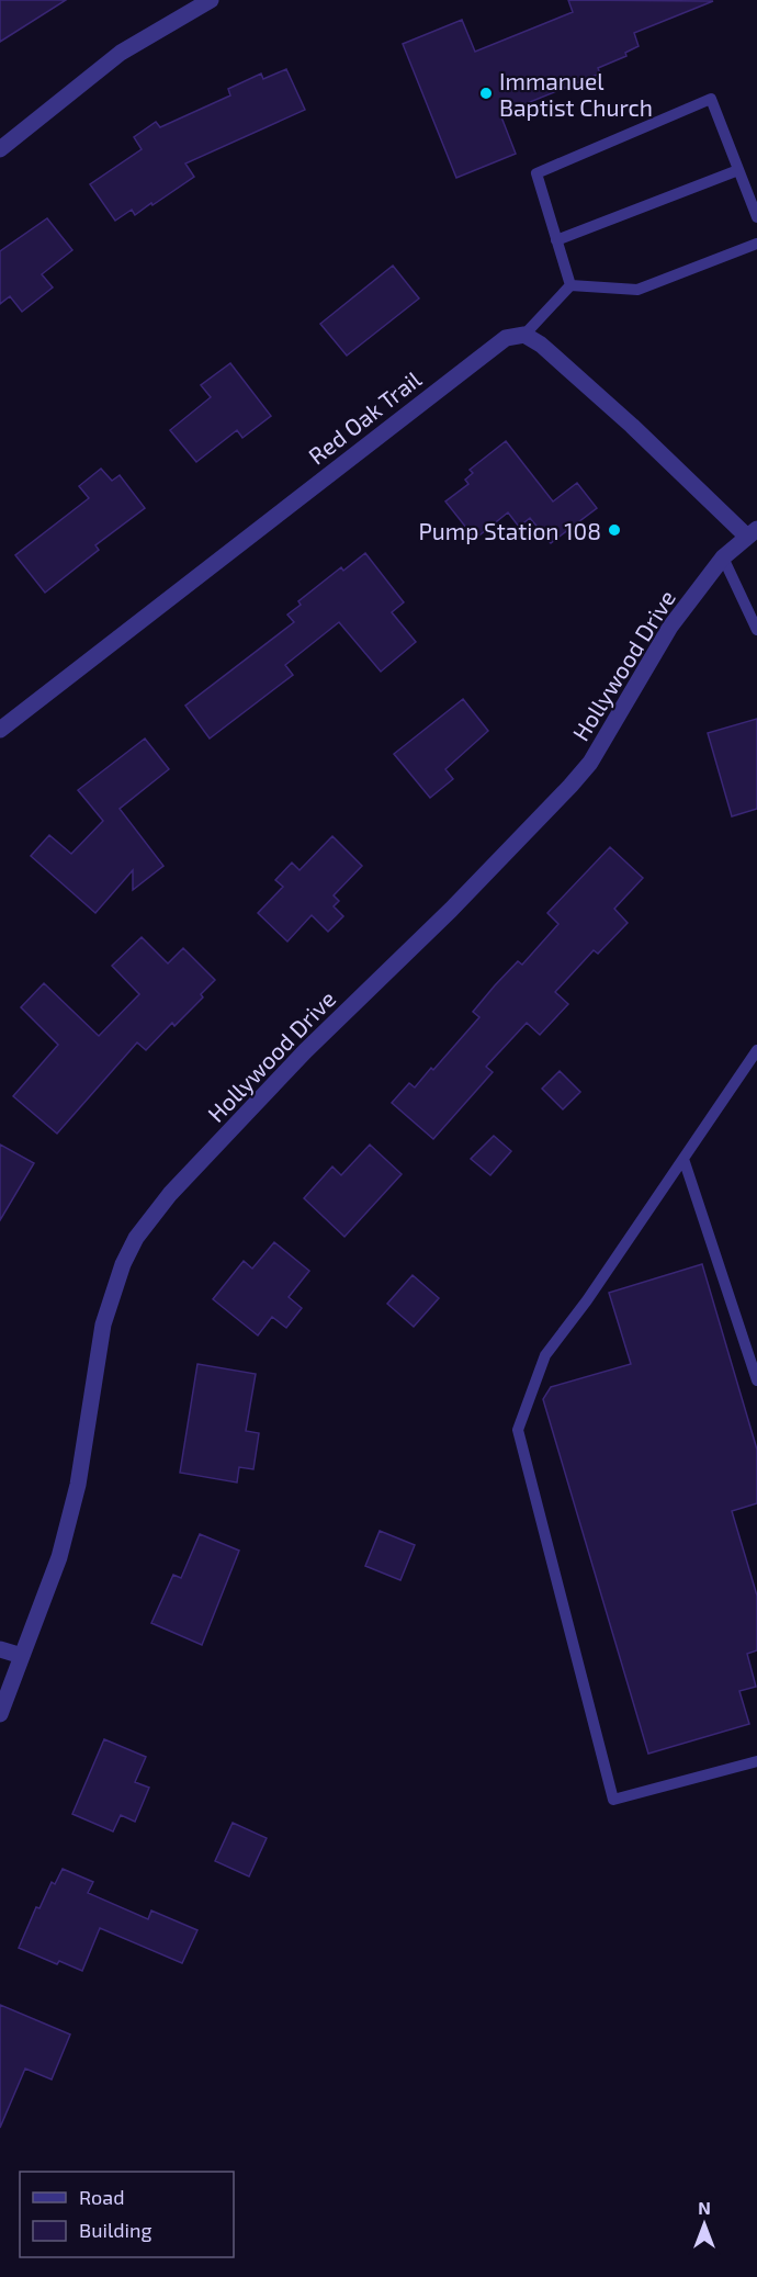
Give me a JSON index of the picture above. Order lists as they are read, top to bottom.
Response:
{
  "streets": {
    "street": ["Red Oak Trail", "Hollywood Drive"]
  },
  "places": ["Immanuel Baptist Church", "Pump Station 108"],
  "legend": ["Road", "Building"],
  "north": "top"
}
